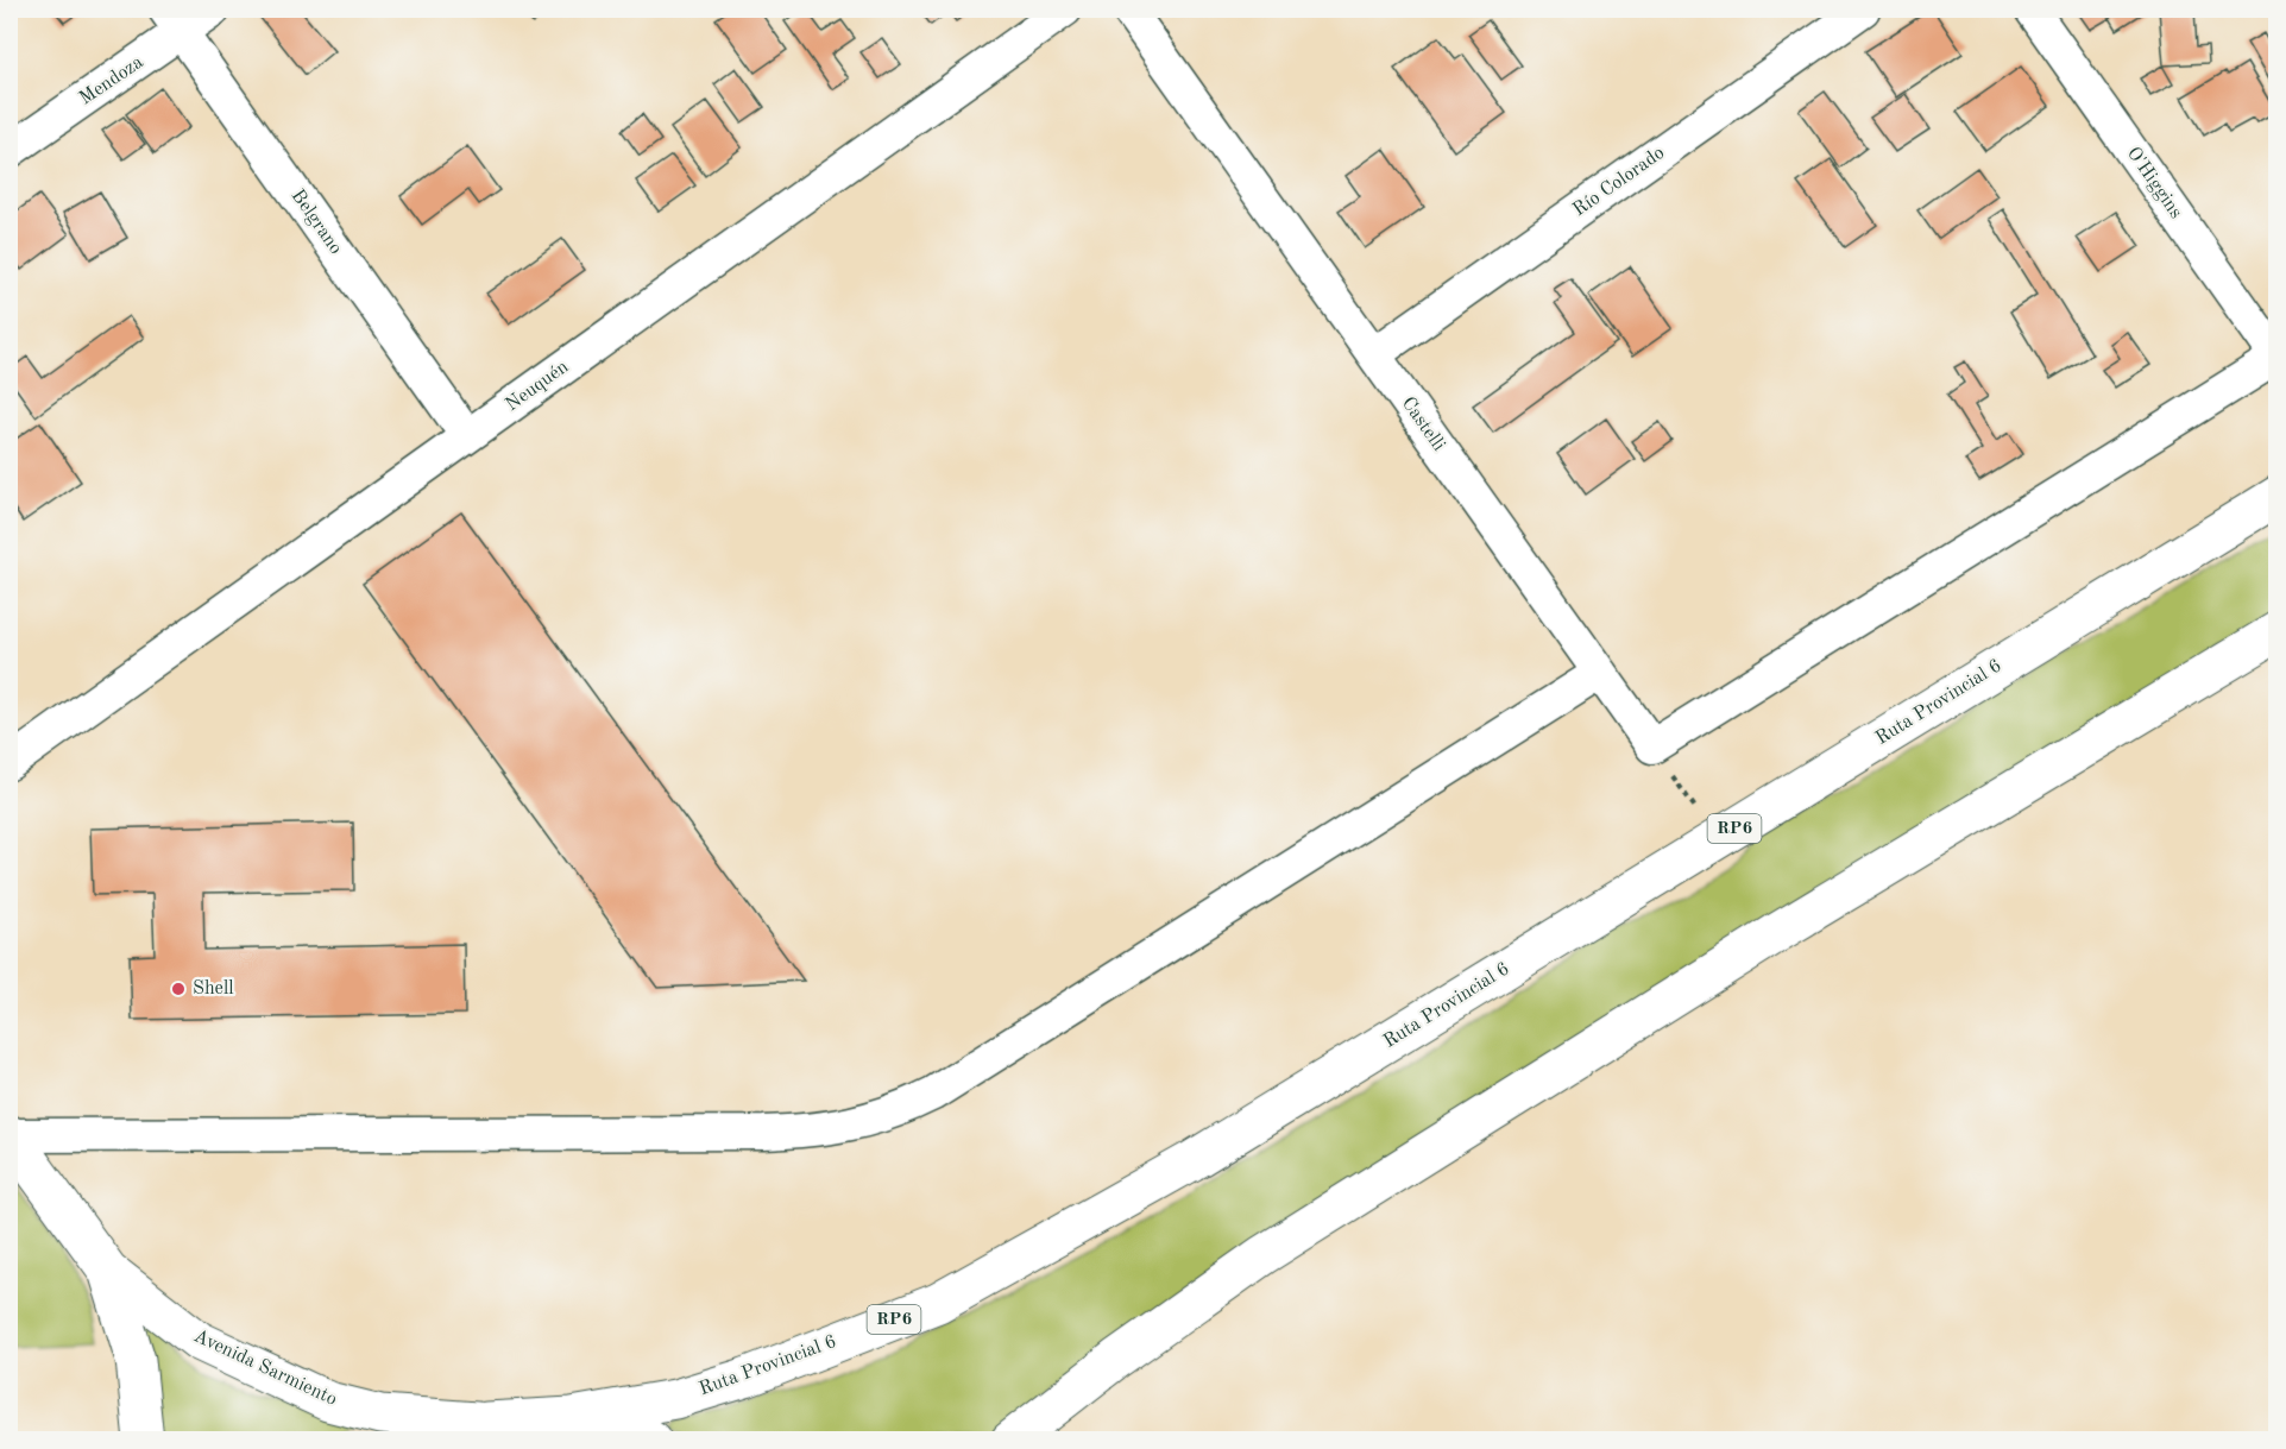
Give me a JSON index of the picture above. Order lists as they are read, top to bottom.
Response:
{
  "streets": {
    "main road": ["Ruta Provincial 6", "RP6", "Avenida Sarmiento"],
    "street": [
      "Mendoza",
      "Río Colorado",
      "O'Higgins",
      "Belgrano",
      "Neuquén",
      "Castelli"
    ]
  },
  "crossings": [
    ["Mendoza", "Belgrano"],
    ["Río Colorado", "Castelli"],
    ["Belgrano", "Neuquén"],
    ["Ruta Provincial 6", "RP6"],
    ["RP6", "Avenida Sarmiento"]
  ],
  "places": ["Shell"]
}
